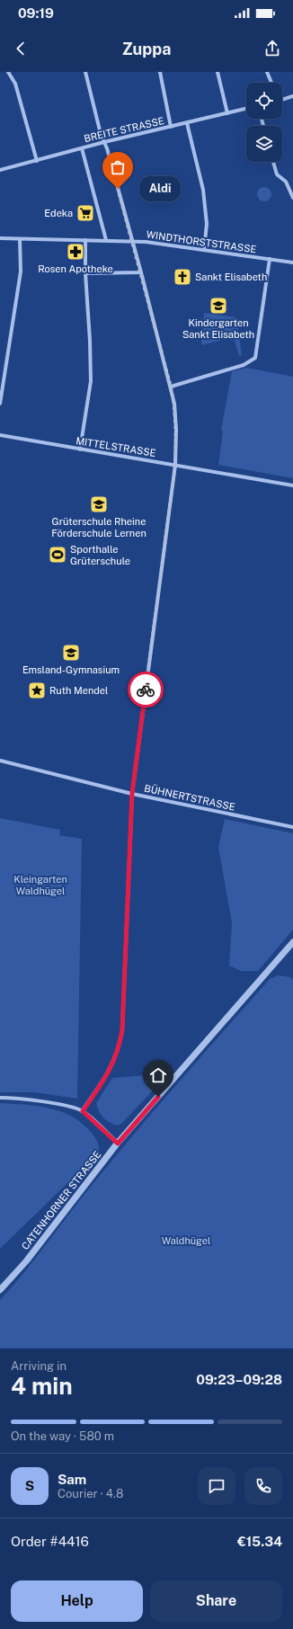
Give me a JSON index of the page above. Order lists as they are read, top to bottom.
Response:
{
  "streets": {
    "street": [
      "BREITE STRASSE",
      "WINDTHORSTSTRASSE",
      "MITTELSTRASSE",
      "BÜHNERTSTRASSE",
      "CATENHORNER STRASSE"
    ]
  },
  "parks": ["Kleingarten Waldhügel", "Waldhügel"],
  "places": {
    "other": ["Aldi"],
    "supermarket": ["Edeka"],
    "pharmacy": ["Rosen Apotheke"],
    "church": ["Sankt Elisabeth"],
    "school or university": ["Kindergarten Sankt Elisabeth", "Grüterschule Rheine Förderschule Lernen", "Emsland-Gymnasium"],
    "sports": ["Sporthalle Grüterschule"],
    "place": ["Ruth Mendel"]
  },
  "page": {
    "status": "09:19",
    "header": "Zuppa",
    "bubble": "Aldi",
    "heading": ["4 min", "Arriving in", "09:23–09:28"],
    "panel": [
      "Sam",
      "Courier · 4.8",
      "Order #4416",
      "€15.34"
    ],
    "bar": "On the way · 580 m",
    "round": "S",
    "buttons": ["Help", "Share"]
  }
}
